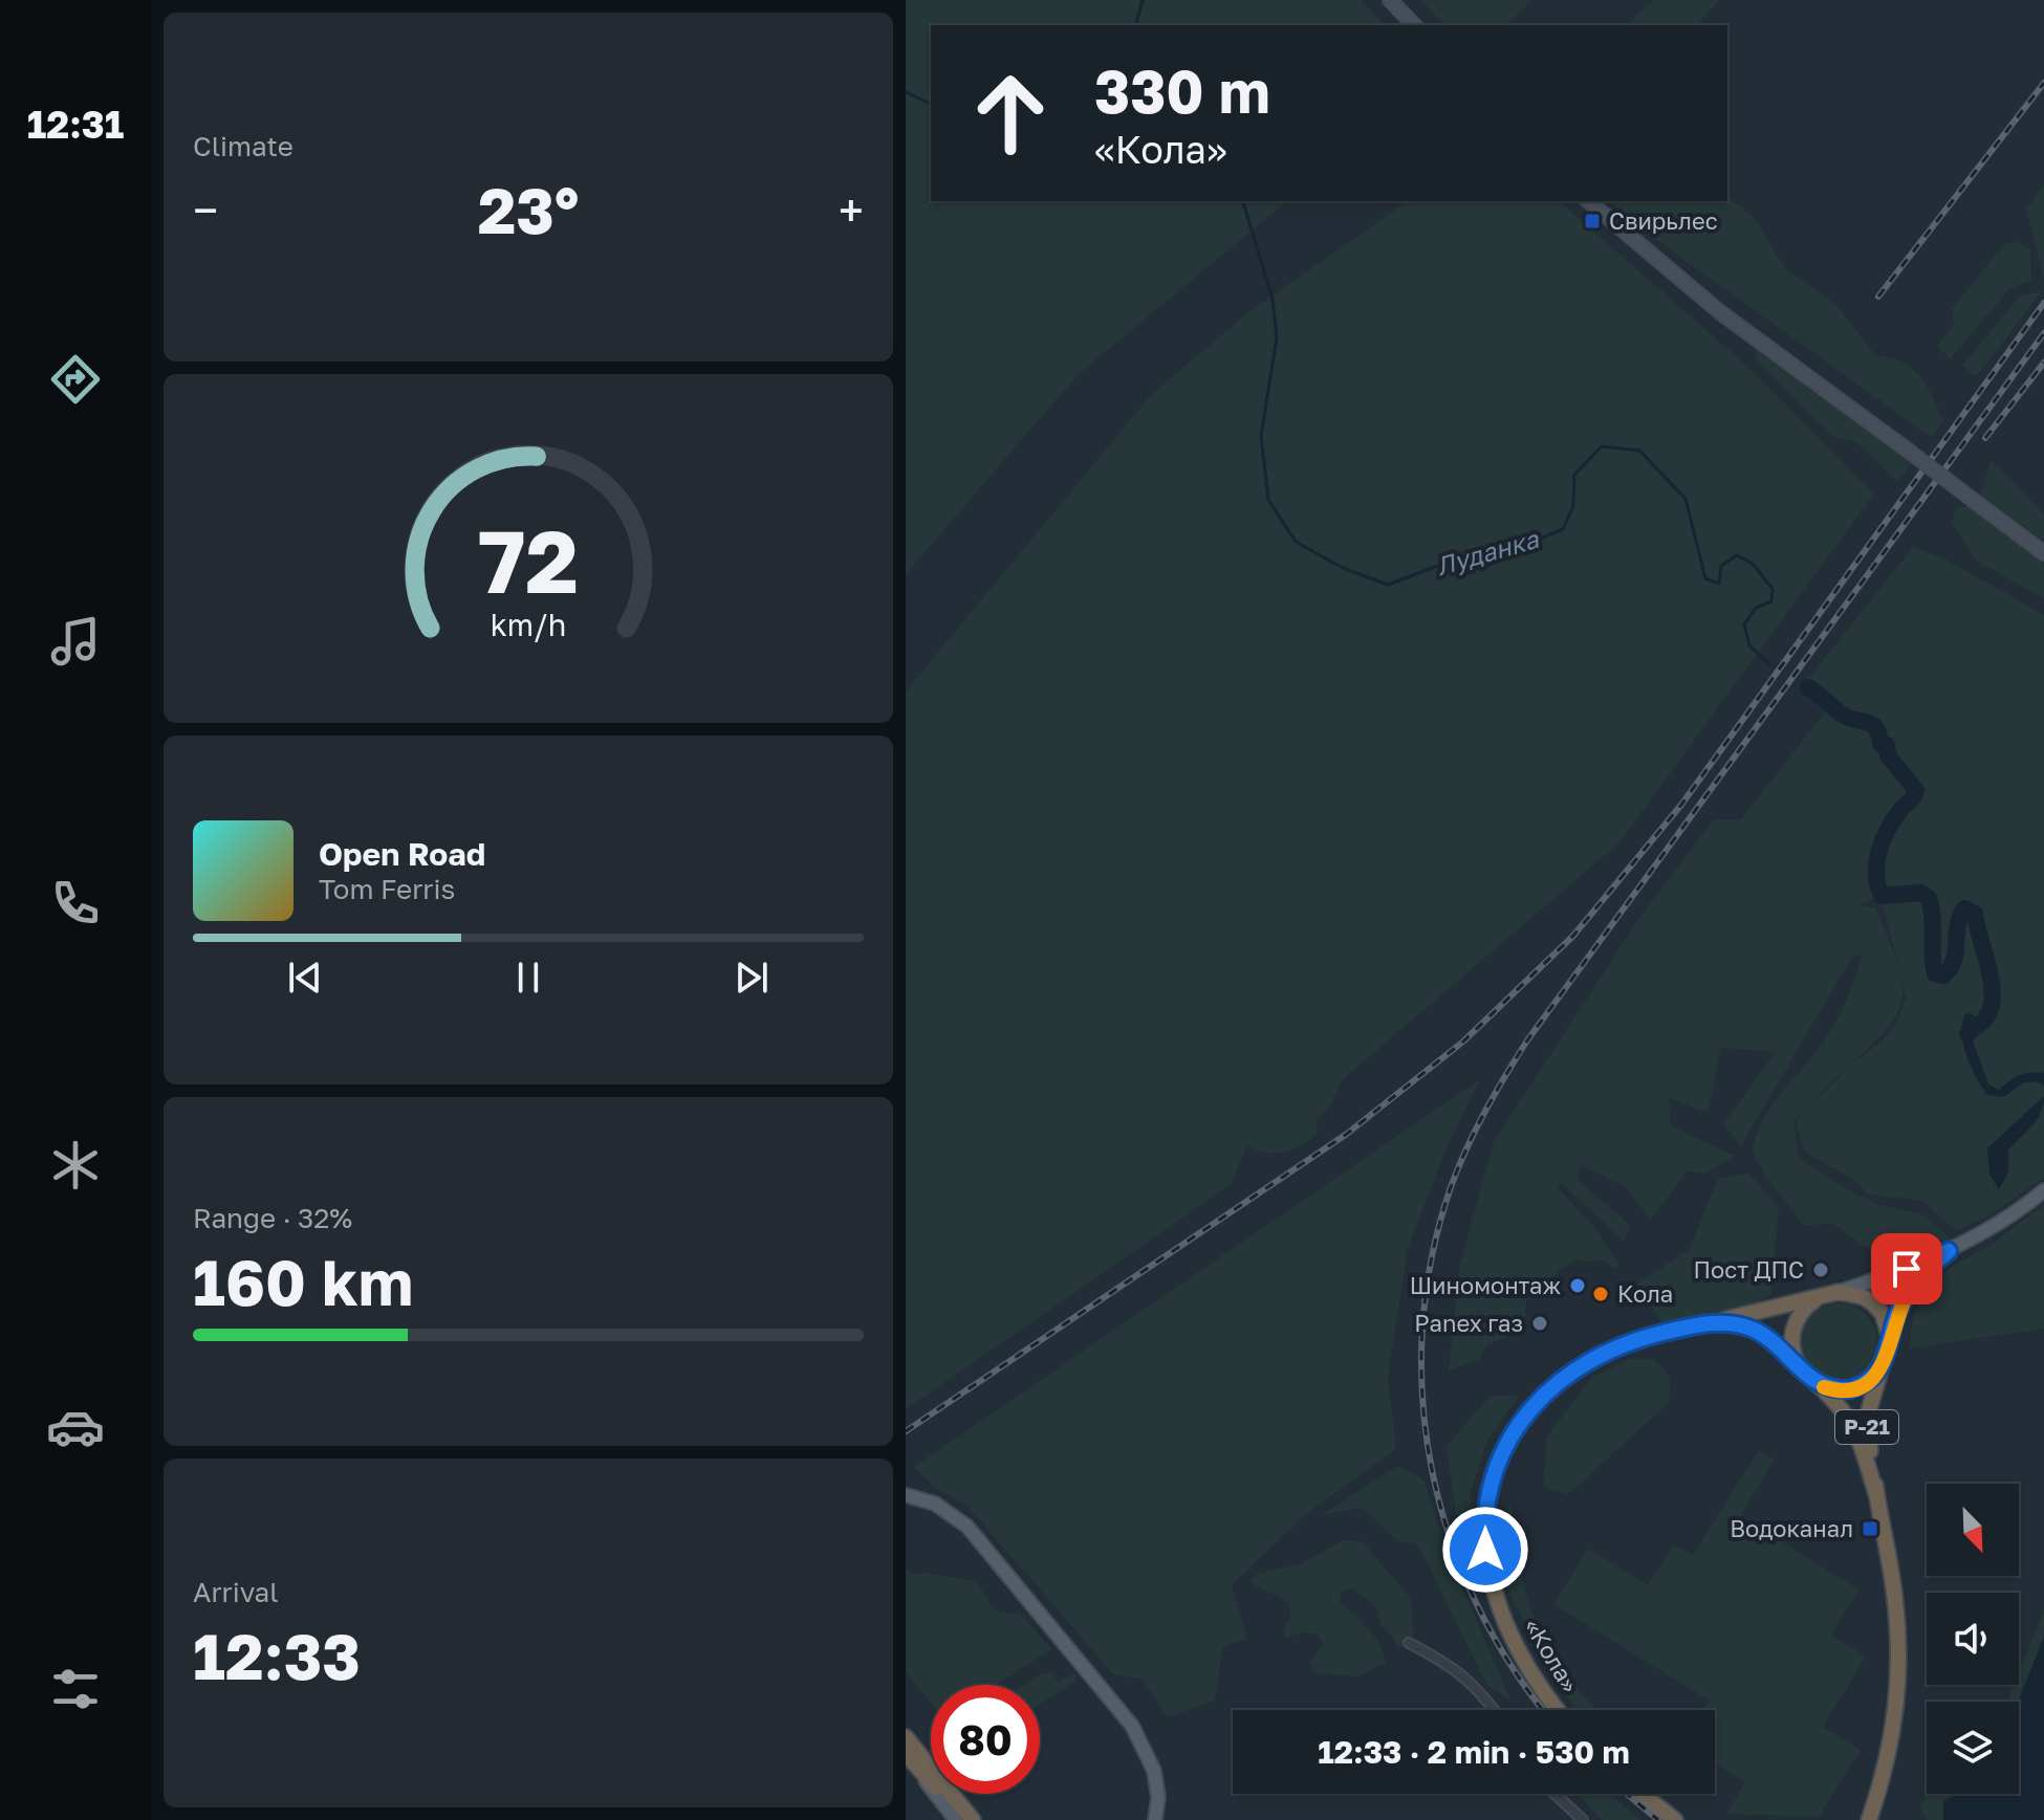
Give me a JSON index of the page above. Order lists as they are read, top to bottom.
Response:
{
  "streets": {
    "highway": ["Р-21", "«Кола»"]
  },
  "crossings": [
    ["Р-21", "«Кола»"]
  ],
  "water": ["Луданка"],
  "places": {
    "transit": ["Свирьлес", "Водоканал"],
    "other": [
      "Пост ДПС",
      "Шиномонтаж",
      "Кола",
      "Panex газ"
    ]
  },
  "north": "bottom right",
  "page": {
    "tabs": "12:31",
    "tile": [
      "Climate",
      ["Range · 32%", "160 km"],
      ["Arrival", "12:33"]
    ],
    "turn": ["330 m", "«Кола»"],
    "heat": ["−", "23°", "+"],
    "song": ["Open Road", "Tom Ferris"],
    "limit": "80",
    "trip": "12:33 · 2 min · 530 m",
    "gauge": ["72", "km/h"]
  }
}
